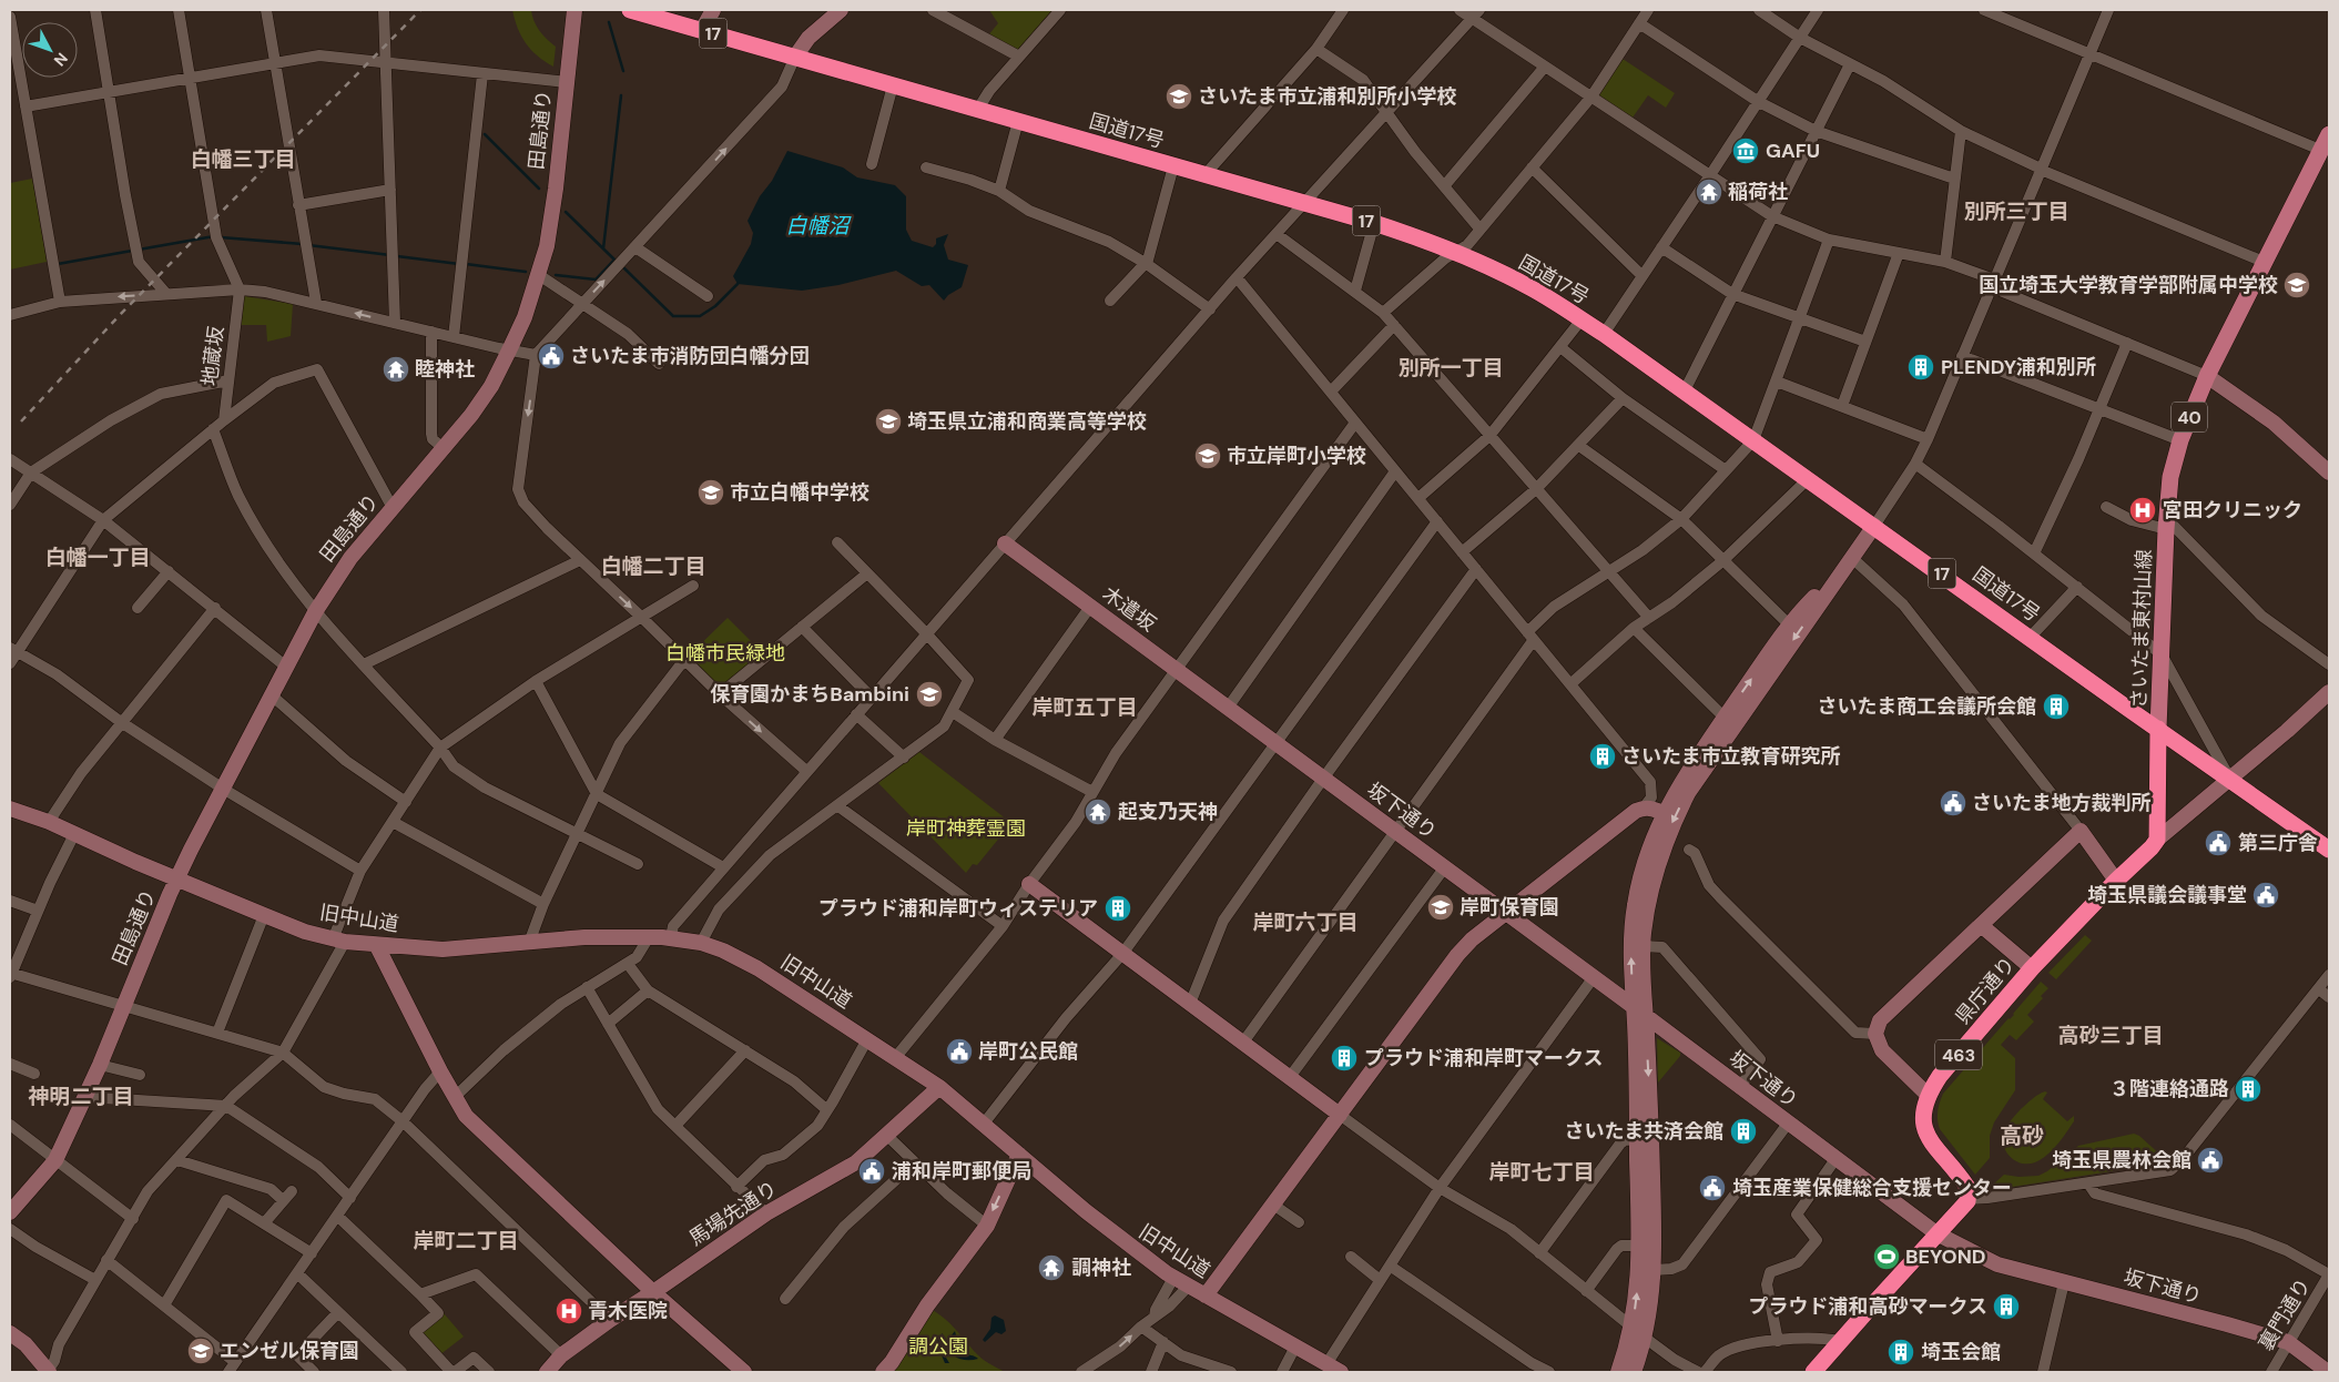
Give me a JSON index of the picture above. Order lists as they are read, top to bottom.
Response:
{
  "streets": {
    "highway": [
      "17",
      "国道17号",
      "県庁通り",
      "463"
    ],
    "main road": ["40", "さいたま東村山線"],
    "street": [
      "田島通り",
      "地蔵坂",
      "木遣坂",
      "坂下通り",
      "旧中山道",
      "馬場先通り",
      "裏門通り"
    ]
  },
  "crossings": [
    ["田島通り", "旧中山道"],
    ["国道17号", "さいたま東村山線"],
    ["木遣坂", "坂下通り"],
    ["坂下通り", "裏門通り"],
    ["旧中山道", "馬場先通り"]
  ],
  "districts": [
    "白幡三丁目",
    "別所三丁目",
    "別所一丁目",
    "白幡一丁目",
    "白幡二丁目",
    "岸町五丁目",
    "岸町六丁目",
    "高砂三丁目",
    "神明二丁目",
    "高砂",
    "岸町七丁目",
    "岸町二丁目"
  ],
  "water": ["白幡沼"],
  "parks": ["白幡市民緑地", "岸町神葬霊園", "調公園"],
  "places": {
    "school or university": [
      "さいたま市立浦和別所小学校",
      "国立埼玉大学教育学部附属中学校",
      "埼玉県立浦和商業高等学校",
      "市立岸町小学校",
      "市立白幡中学校",
      "保育園かまちBambini",
      "岸町保育園",
      "エンゼル保育園"
    ],
    "museum": ["GAFU"],
    "temple": [
      "稲荷社",
      "睦神社",
      "起支乃天神",
      "調神社"
    ],
    "public building": [
      "さいたま市消防団白幡分団",
      "さいたま地方裁判所",
      "第三庁舎",
      "埼玉県議会議事堂",
      "岸町公民館",
      "埼玉県農林会館",
      "浦和岸町郵便局",
      "埼玉産業保健総合支援センター"
    ],
    "building": [
      "PLENDY浦和別所",
      "さいたま商工会議所会館",
      "さいたま市立教育研究所",
      "プラウド浦和岸町ウィステリア",
      "プラウド浦和岸町マークス",
      "３階連絡通路",
      "さいたま共済会館",
      "プラウド浦和高砂マークス",
      "埼玉会館"
    ],
    "hospital": ["宮田クリニック", "青木医院"],
    "sports": ["BEYOND"]
  },
  "north": "bottom right"
}
